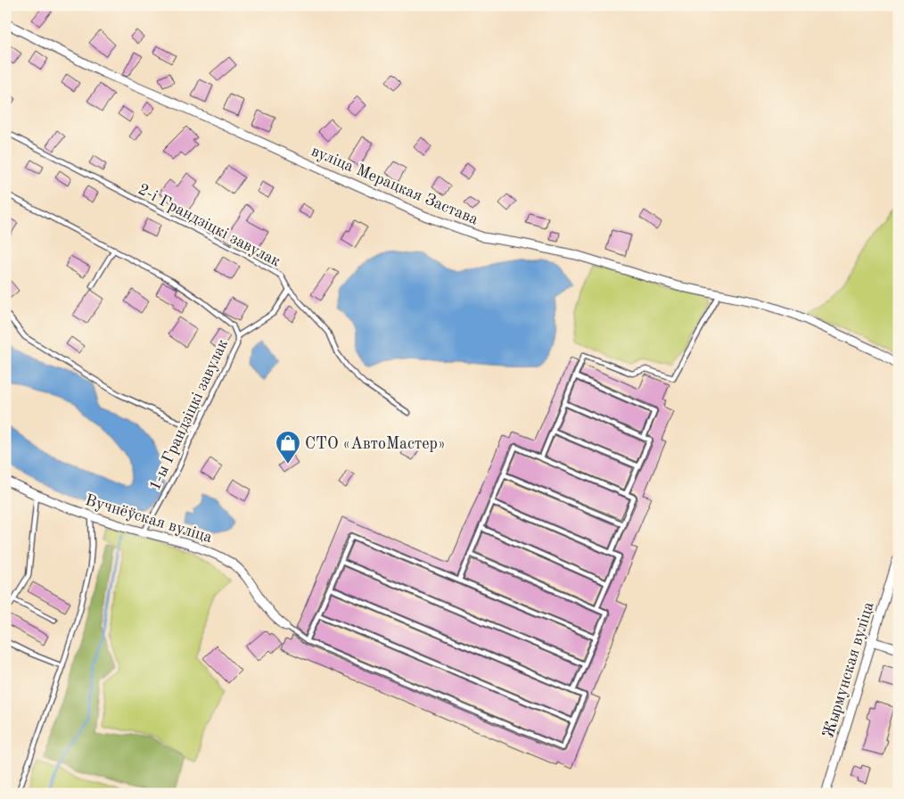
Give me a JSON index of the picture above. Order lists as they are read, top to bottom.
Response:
{
  "streets": {
    "street": ["вуліца Мерацкая Застава", "Вучнёўская вуліца", "Жырмунская вуліца"],
    "lane": ["2-і Грандзіцкі завулак", "1-ы Грандзіцкі завулак"]
  },
  "crossings": [
    ["1-ы Грандзіцкі завулак", "Вучнёўская вуліца"]
  ],
  "places": {
    "shop": ["СТО «АвтоМастер»"]
  }
}
